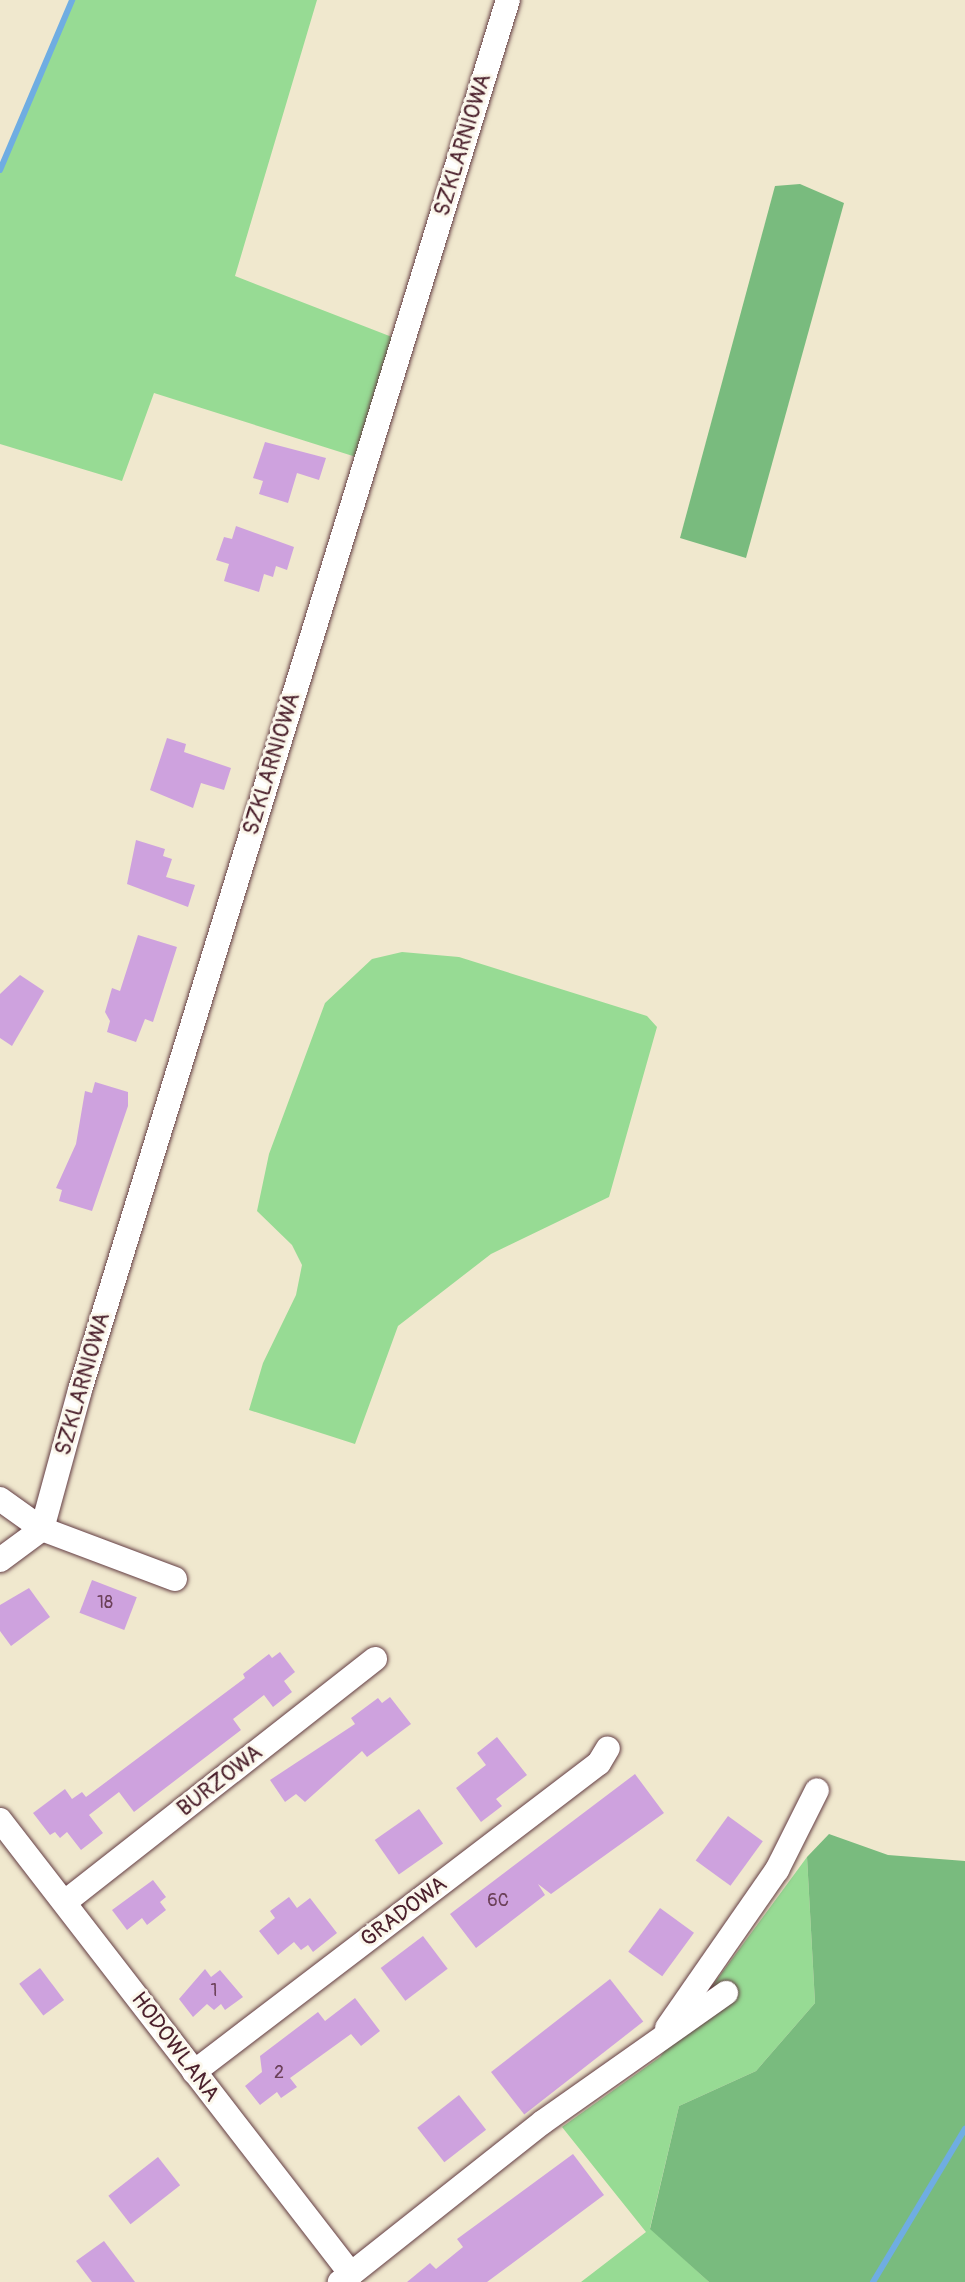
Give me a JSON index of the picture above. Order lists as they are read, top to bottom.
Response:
{
  "streets": {
    "street": [
      "SZKLARNIOWA",
      "BURZOWA",
      "GRADOWA",
      "HODOWLANA"
    ]
  },
  "crossings": [
    ["BURZOWA", "HODOWLANA"],
    ["GRADOWA", "HODOWLANA"]
  ],
  "house_numbers": [
    "18",
    "6C",
    "1",
    "2"
  ]
}
